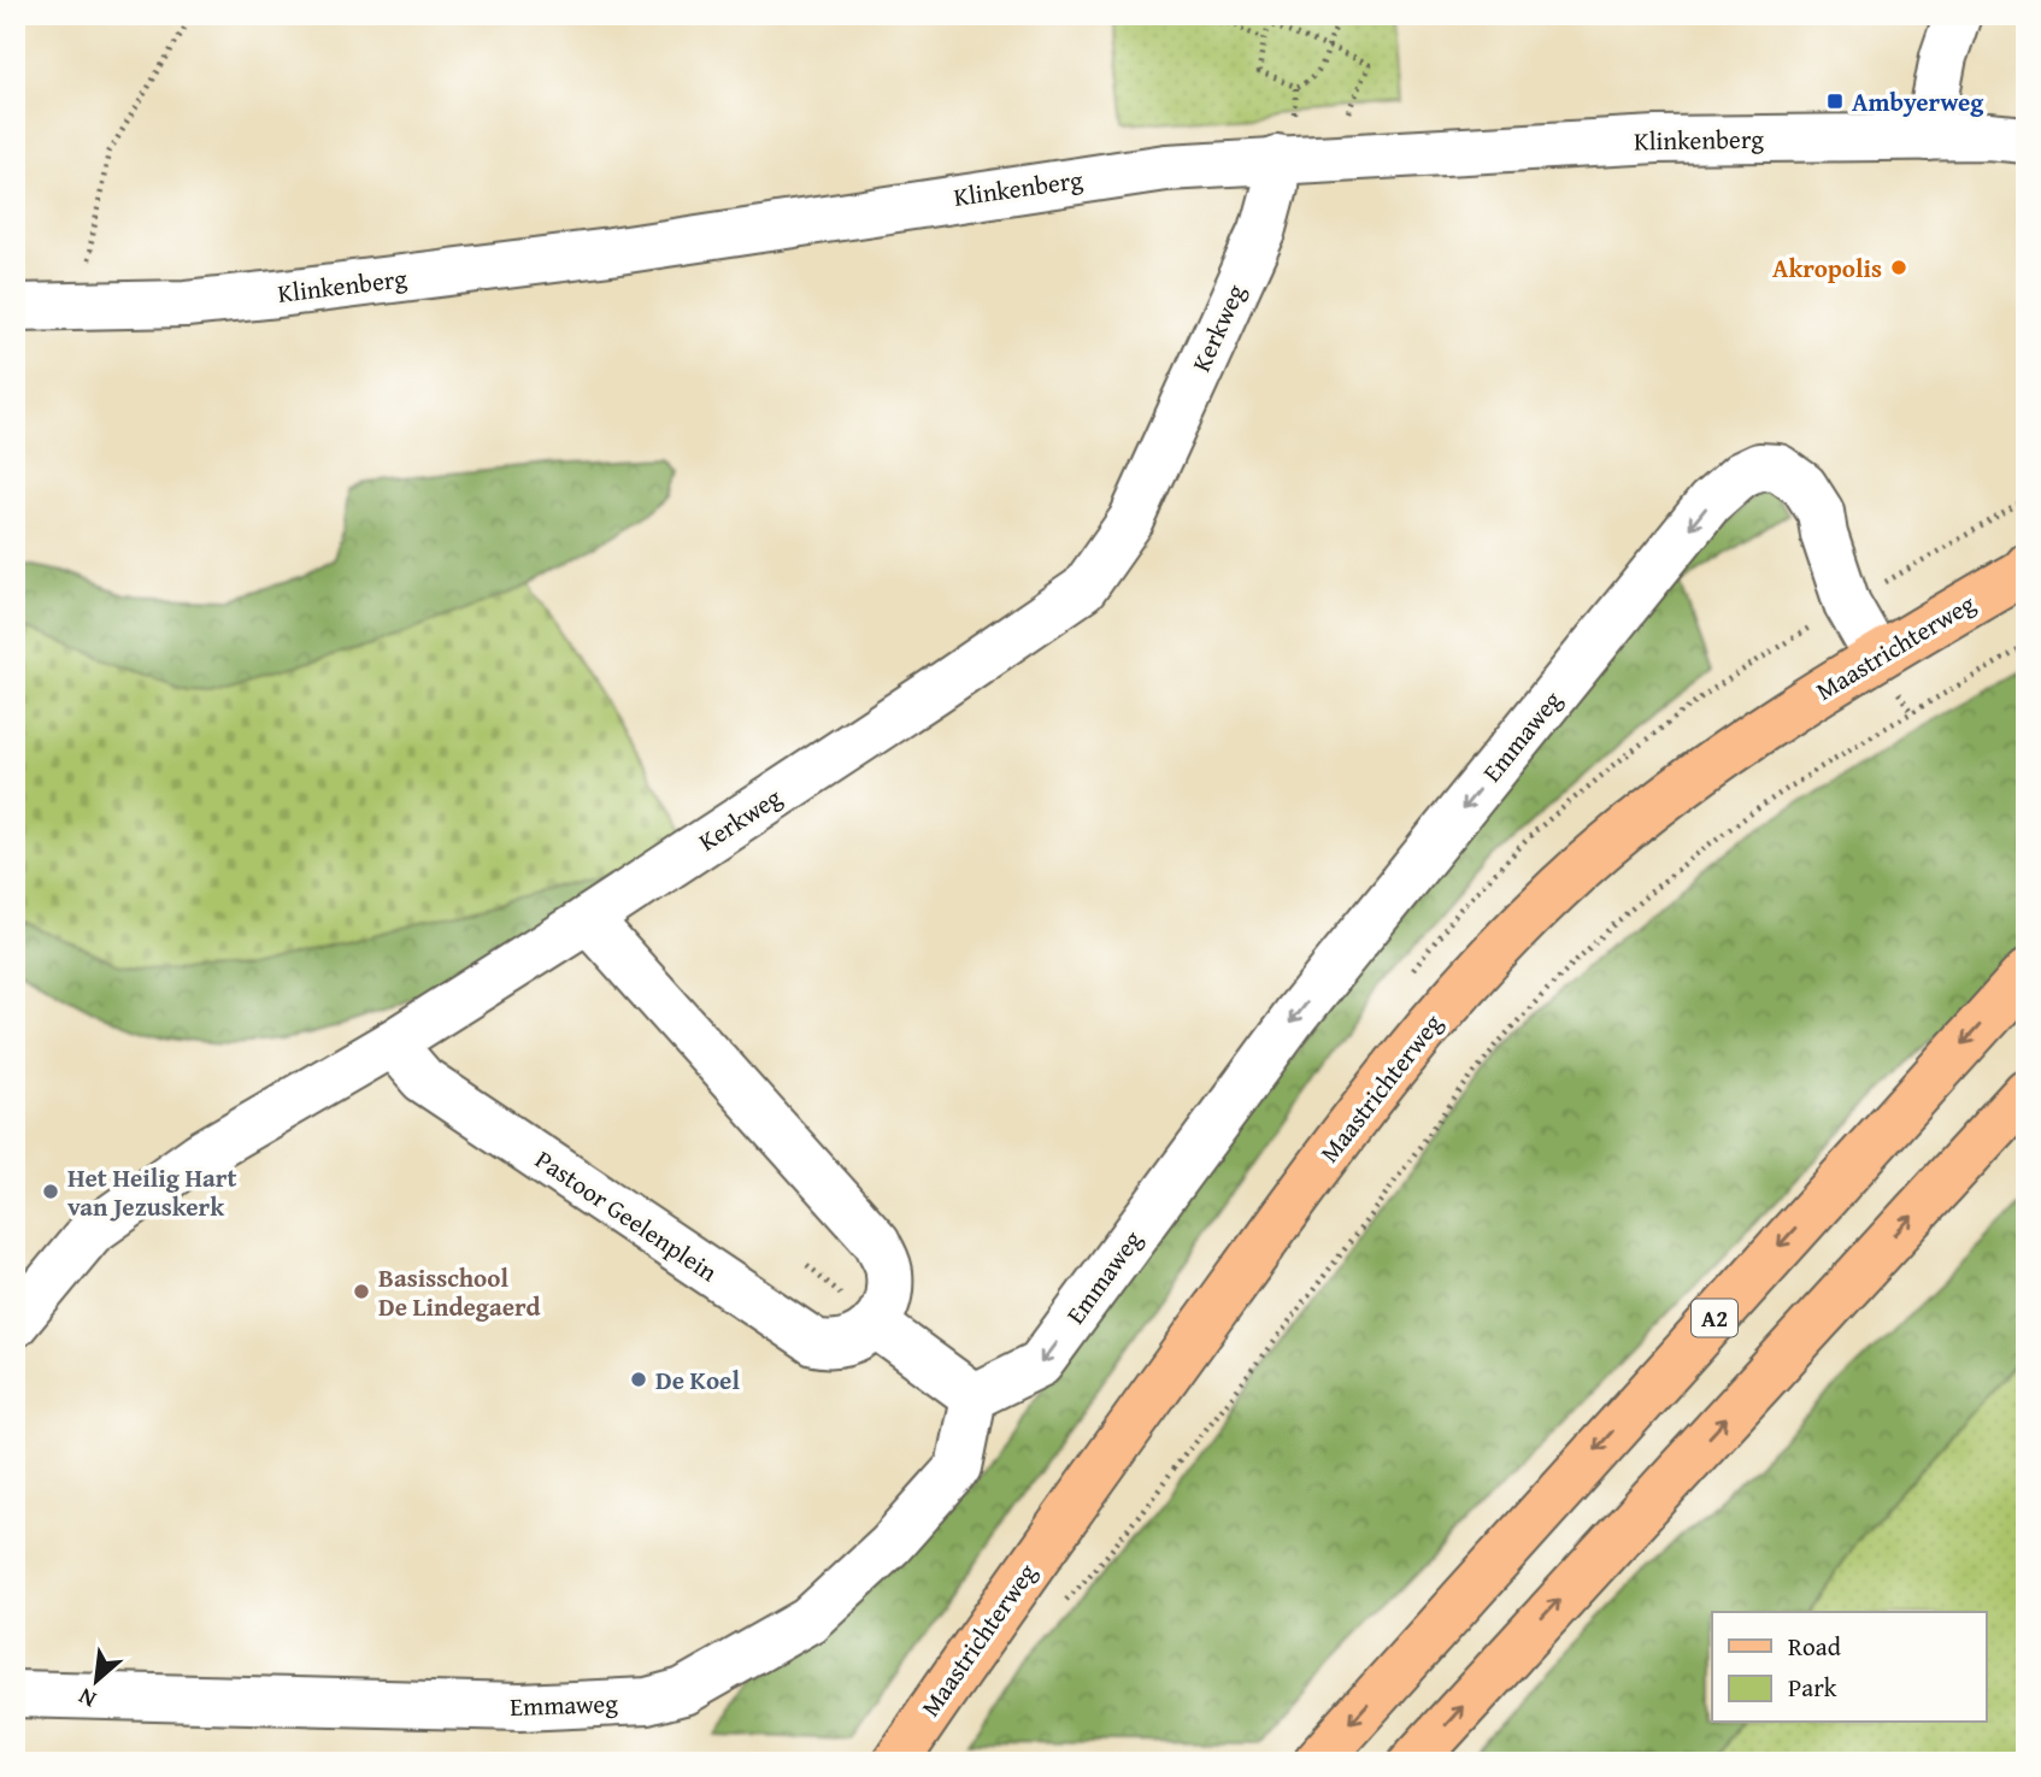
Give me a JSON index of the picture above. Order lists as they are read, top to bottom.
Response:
{
  "streets": {
    "main road": ["Maastrichterweg", "A2"],
    "street": [
      "Klinkenberg",
      "Kerkweg",
      "Emmaweg",
      "Pastoor Geelenplein"
    ]
  },
  "crossings": [
    ["Klinkenberg", "Kerkweg"],
    ["Kerkweg", "Pastoor Geelenplein"],
    ["Maastrichterweg", "Emmaweg"]
  ],
  "places": {
    "transit": ["Ambyerweg"],
    "other": [
      "Akropolis",
      "Het Heilig Hart van Jezuskerk",
      "Basisschool De Lindegaerd",
      "De Koel"
    ]
  },
  "legend": ["Road", "Park"],
  "north": "bottom left"
}
